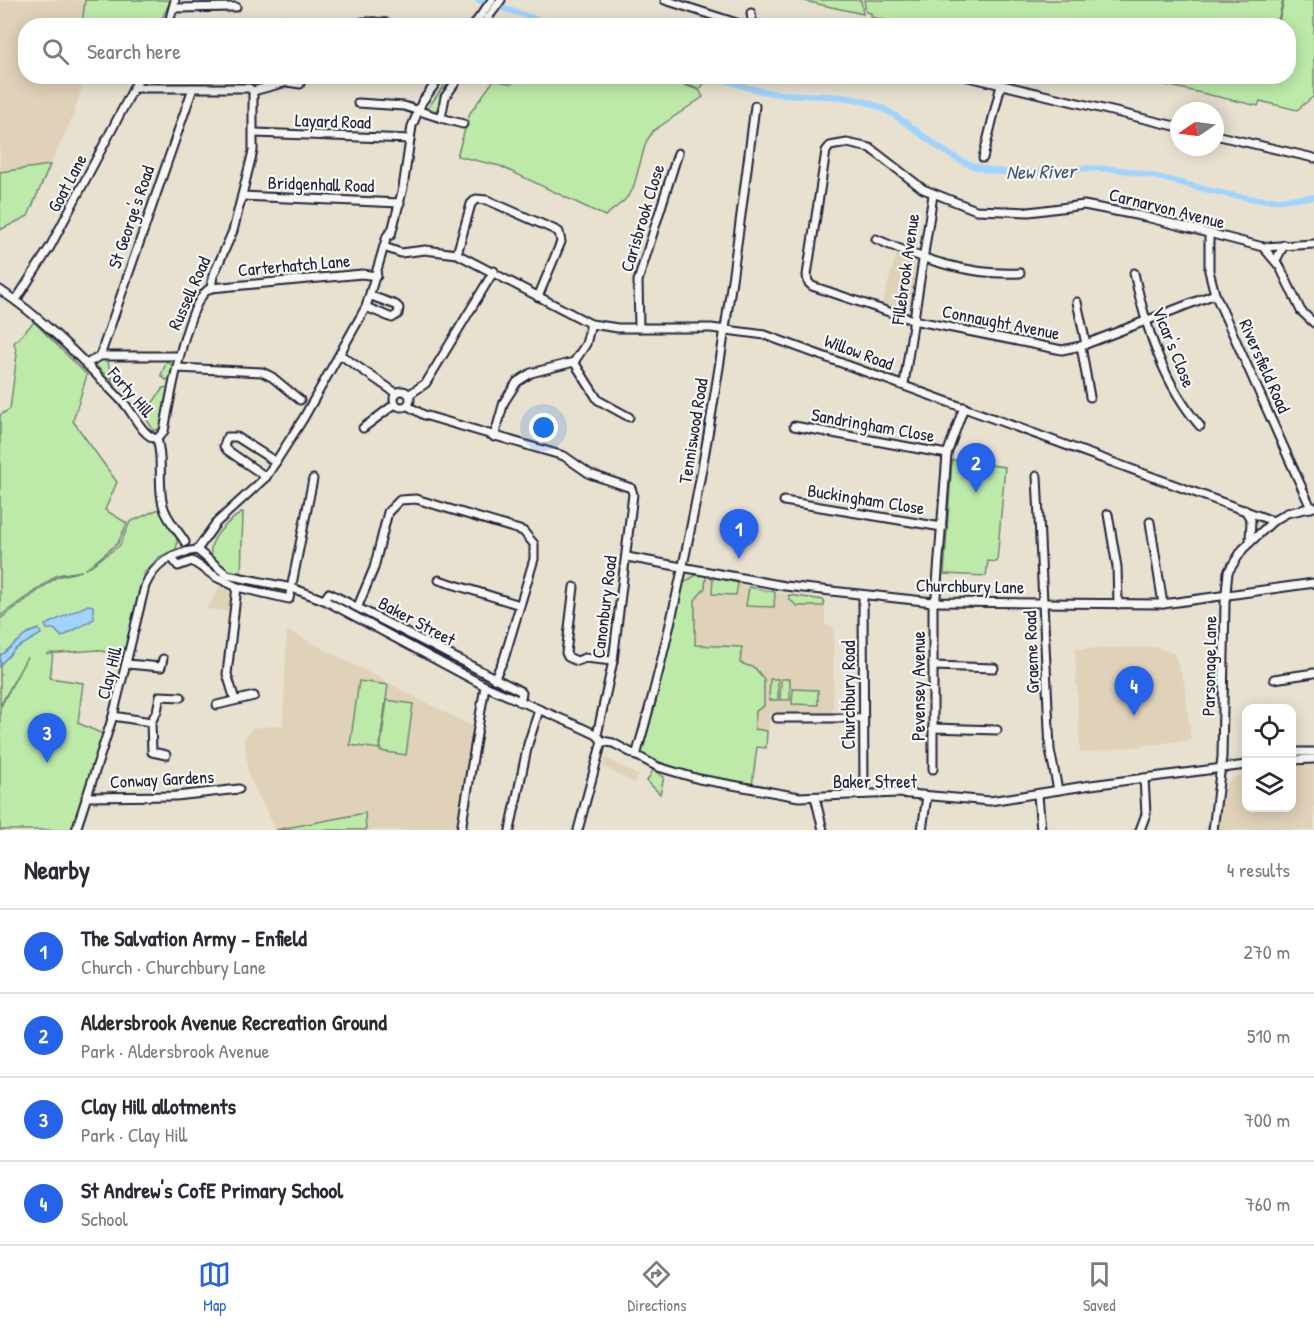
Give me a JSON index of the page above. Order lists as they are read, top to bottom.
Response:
{
  "streets": {
    "street": [
      "Layard Road",
      "Goat Lane",
      "Bridgenhall Road",
      "Carnarvon Avenue",
      "St George's Road",
      "Carisbrook Close",
      "Carterhatch Lane",
      "Fillebrook Avenue",
      "Russell Road",
      "Connaught Avenue",
      "Vicar's Close",
      "Willow Road",
      "Riversfield Road",
      "Forty Hill",
      "Sandringham Close",
      "Tenniswood Road",
      "Buckingham Close",
      "Churchbury Lane",
      "Canonbury Road",
      "Baker Street",
      "Graeme Road",
      "Parsonage Lane",
      "Clay Hill",
      "Pevensey Avenue",
      "Churchbury Road",
      "Conway Gardens"
    ]
  },
  "crossings": [
    ["Layard Road", "Carterhatch Lane"],
    ["Layard Road", "Russell Road"],
    ["Goat Lane", "Forty Hill"],
    ["Bridgenhall Road", "Carterhatch Lane"],
    ["Bridgenhall Road", "Russell Road"],
    ["Carnarvon Avenue", "Fillebrook Avenue"],
    ["Carnarvon Avenue", "Connaught Avenue"],
    ["Carnarvon Avenue", "Riversfield Road"],
    ["Carisbrook Close", "Willow Road"],
    ["Carterhatch Lane", "Russell Road"],
    ["Carterhatch Lane", "Willow Road"],
    ["Fillebrook Avenue", "Connaught Avenue"],
    ["Fillebrook Avenue", "Willow Road"],
    ["Russell Road", "Forty Hill"],
    ["Connaught Avenue", "Vicar's Close"],
    ["Connaught Avenue", "Riversfield Road"],
    ["Willow Road", "Tenniswood Road"],
    ["Willow Road", "Parsonage Lane"],
    ["Willow Road", "Pevensey Avenue"],
    ["Sandringham Close", "Pevensey Avenue"],
    ["Tenniswood Road", "Churchbury Lane"],
    ["Tenniswood Road", "Baker Street"],
    ["Buckingham Close", "Pevensey Avenue"],
    ["Churchbury Lane", "Canonbury Road"],
    ["Churchbury Lane", "Graeme Road"],
    ["Churchbury Lane", "Parsonage Lane"],
    ["Churchbury Lane", "Pevensey Avenue"],
    ["Churchbury Lane", "Churchbury Road"],
    ["Canonbury Road", "Baker Street"],
    ["Baker Street", "Graeme Road"],
    ["Baker Street", "Parsonage Lane"],
    ["Baker Street", "Clay Hill"],
    ["Baker Street", "Churchbury Road"],
    ["Clay Hill", "Conway Gardens"]
  ],
  "water": ["New River"],
  "north": "left",
  "page": {
    "search": "Search here",
    "pins": [
      "2",
      "1",
      "4",
      "3"
    ],
    "heading": ["Nearby", "4 results"],
    "list": [
      {
        "mark": "1",
        "name": "The Salvation Army - Enfield",
        "note": "Church · Churchbury Lane",
        "value": "270 m"
      },
      {
        "mark": "2",
        "name": "Aldersbrook Avenue Recreation Ground",
        "note": "Park · Aldersbrook Avenue",
        "value": "510 m"
      },
      {
        "mark": "3",
        "name": "Clay Hill allotments",
        "note": "Park · Clay Hill",
        "value": "700 m"
      },
      {
        "mark": "4",
        "name": "St Andrew's CofE Primary School",
        "note": "School",
        "value": "760 m"
      }
    ],
    "nav": ["Map", "Directions", "Saved"]
  }
}
